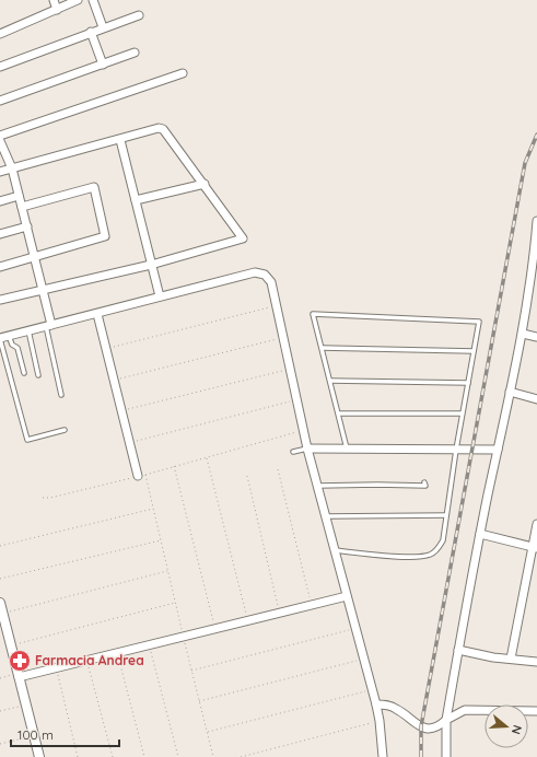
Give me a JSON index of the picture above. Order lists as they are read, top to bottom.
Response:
{
  "places": {
    "pharmacy": ["Farmacia Andrea"]
  },
  "scale_bar": "100 m",
  "north": "right"
}
